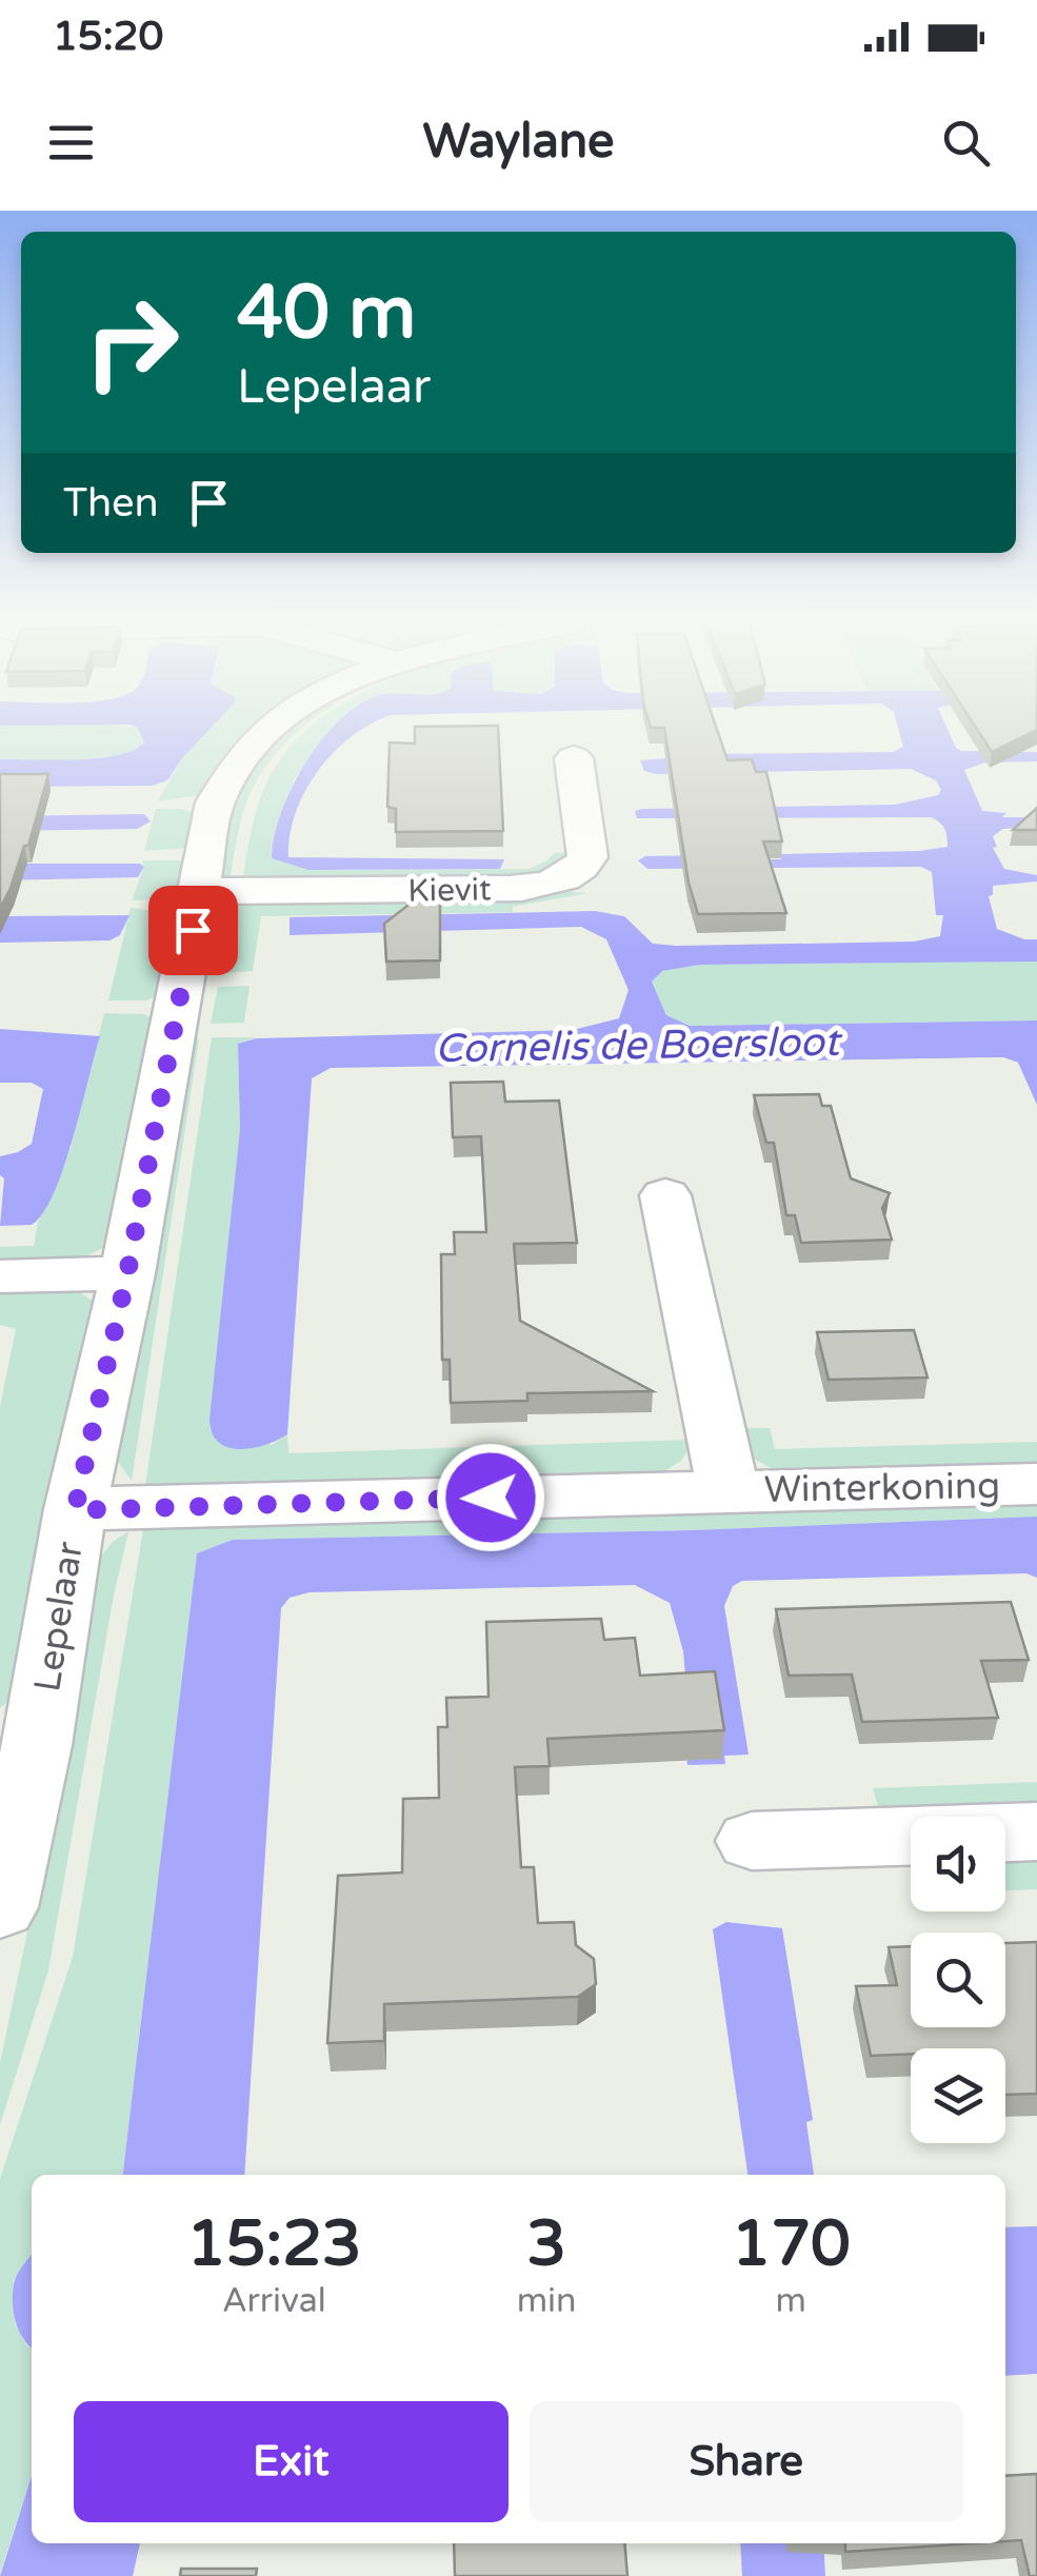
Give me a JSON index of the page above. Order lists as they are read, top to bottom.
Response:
{
  "streets": {
    "street": ["Kievit", "Winterkoning", "Lepelaar"]
  },
  "crossings": [
    ["Kievit", "Lepelaar"],
    ["Winterkoning", "Lepelaar"]
  ],
  "water": ["Cornelis de Boersloot"],
  "page": {
    "status": "15:20",
    "header": "Waylane",
    "turn": ["40 m", "Lepelaar"],
    "then": "Then",
    "eta": [
      "15:23",
      "Arrival",
      "3",
      "min",
      "170",
      "m"
    ],
    "buttons": ["Exit", "Share"]
  }
}
